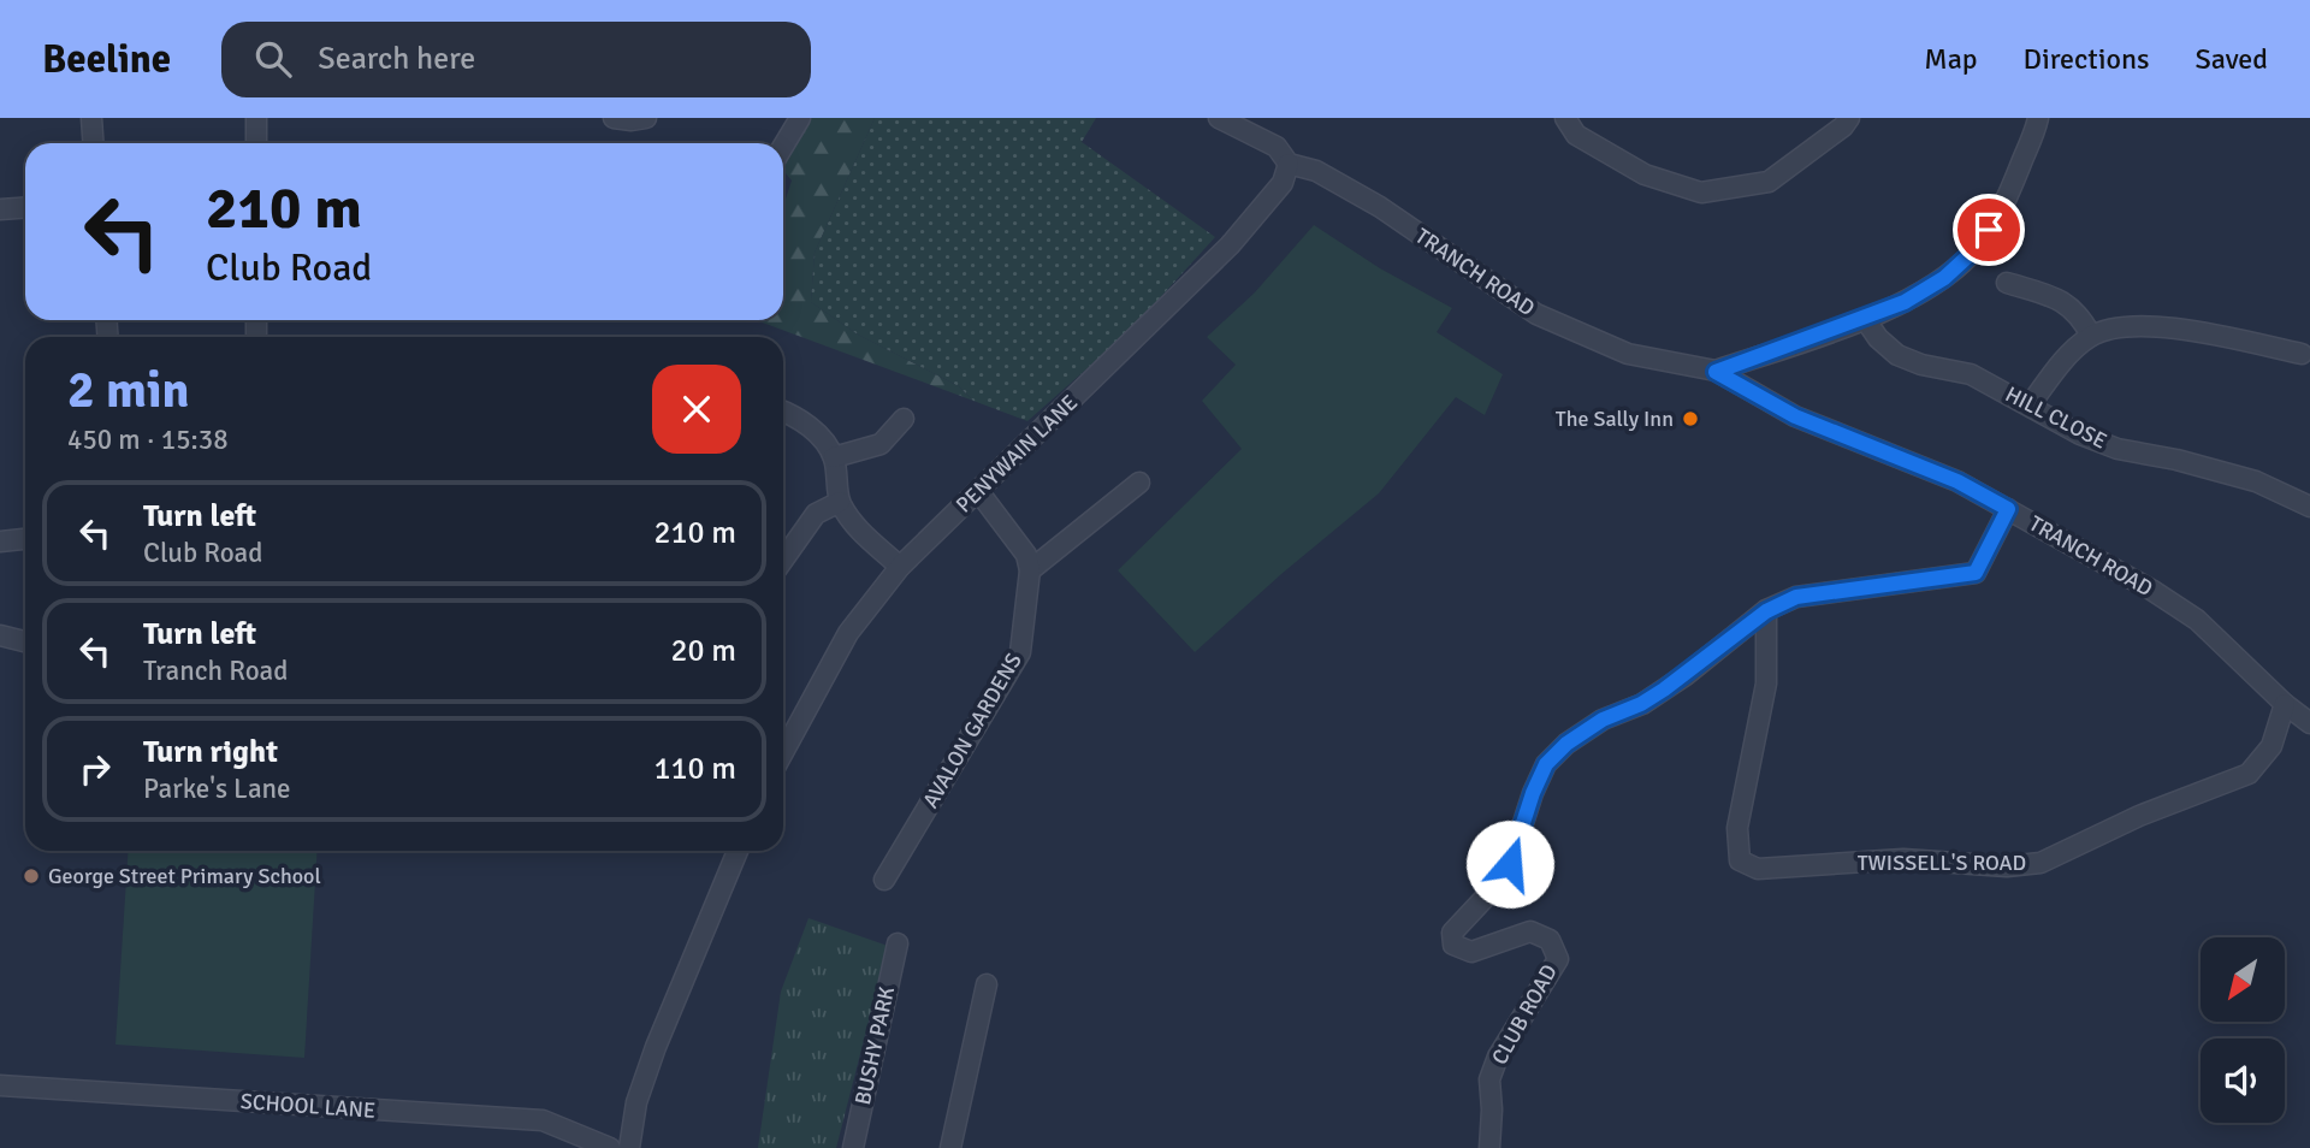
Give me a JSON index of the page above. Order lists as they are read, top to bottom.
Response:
{
  "streets": {
    "street": [
      "TRANCH ROAD",
      "HILL CLOSE",
      "PENYWAIN LANE",
      "AVALON GARDENS",
      "TWISSELL'S ROAD",
      "CLUB ROAD",
      "BUSHY PARK",
      "SCHOOL LANE"
    ]
  },
  "crossings": [
    ["TRANCH ROAD", "PENYWAIN LANE"],
    ["TRANCH ROAD", "TWISSELL'S ROAD"],
    ["TRANCH ROAD", "CLUB ROAD"],
    ["TWISSELL'S ROAD", "CLUB ROAD"]
  ],
  "places": ["The Sally Inn", "George Street Primary School"],
  "north": "bottom left",
  "page": {
    "header": "Beeline",
    "search": "Search here",
    "nav": ["Map", "Directions", "Saved"],
    "turn": ["210 m", "Club Road"],
    "heading": ["2 min", "450 m · 15:38"],
    "list": [
      {
        "name": "Turn left",
        "note": "Club Road",
        "value": "210 m"
      },
      {
        "name": "Turn left",
        "note": "Tranch Road",
        "value": "20 m"
      },
      {
        "name": "Turn right",
        "note": "Parke's Lane",
        "value": "110 m"
      }
    ]
  }
}
